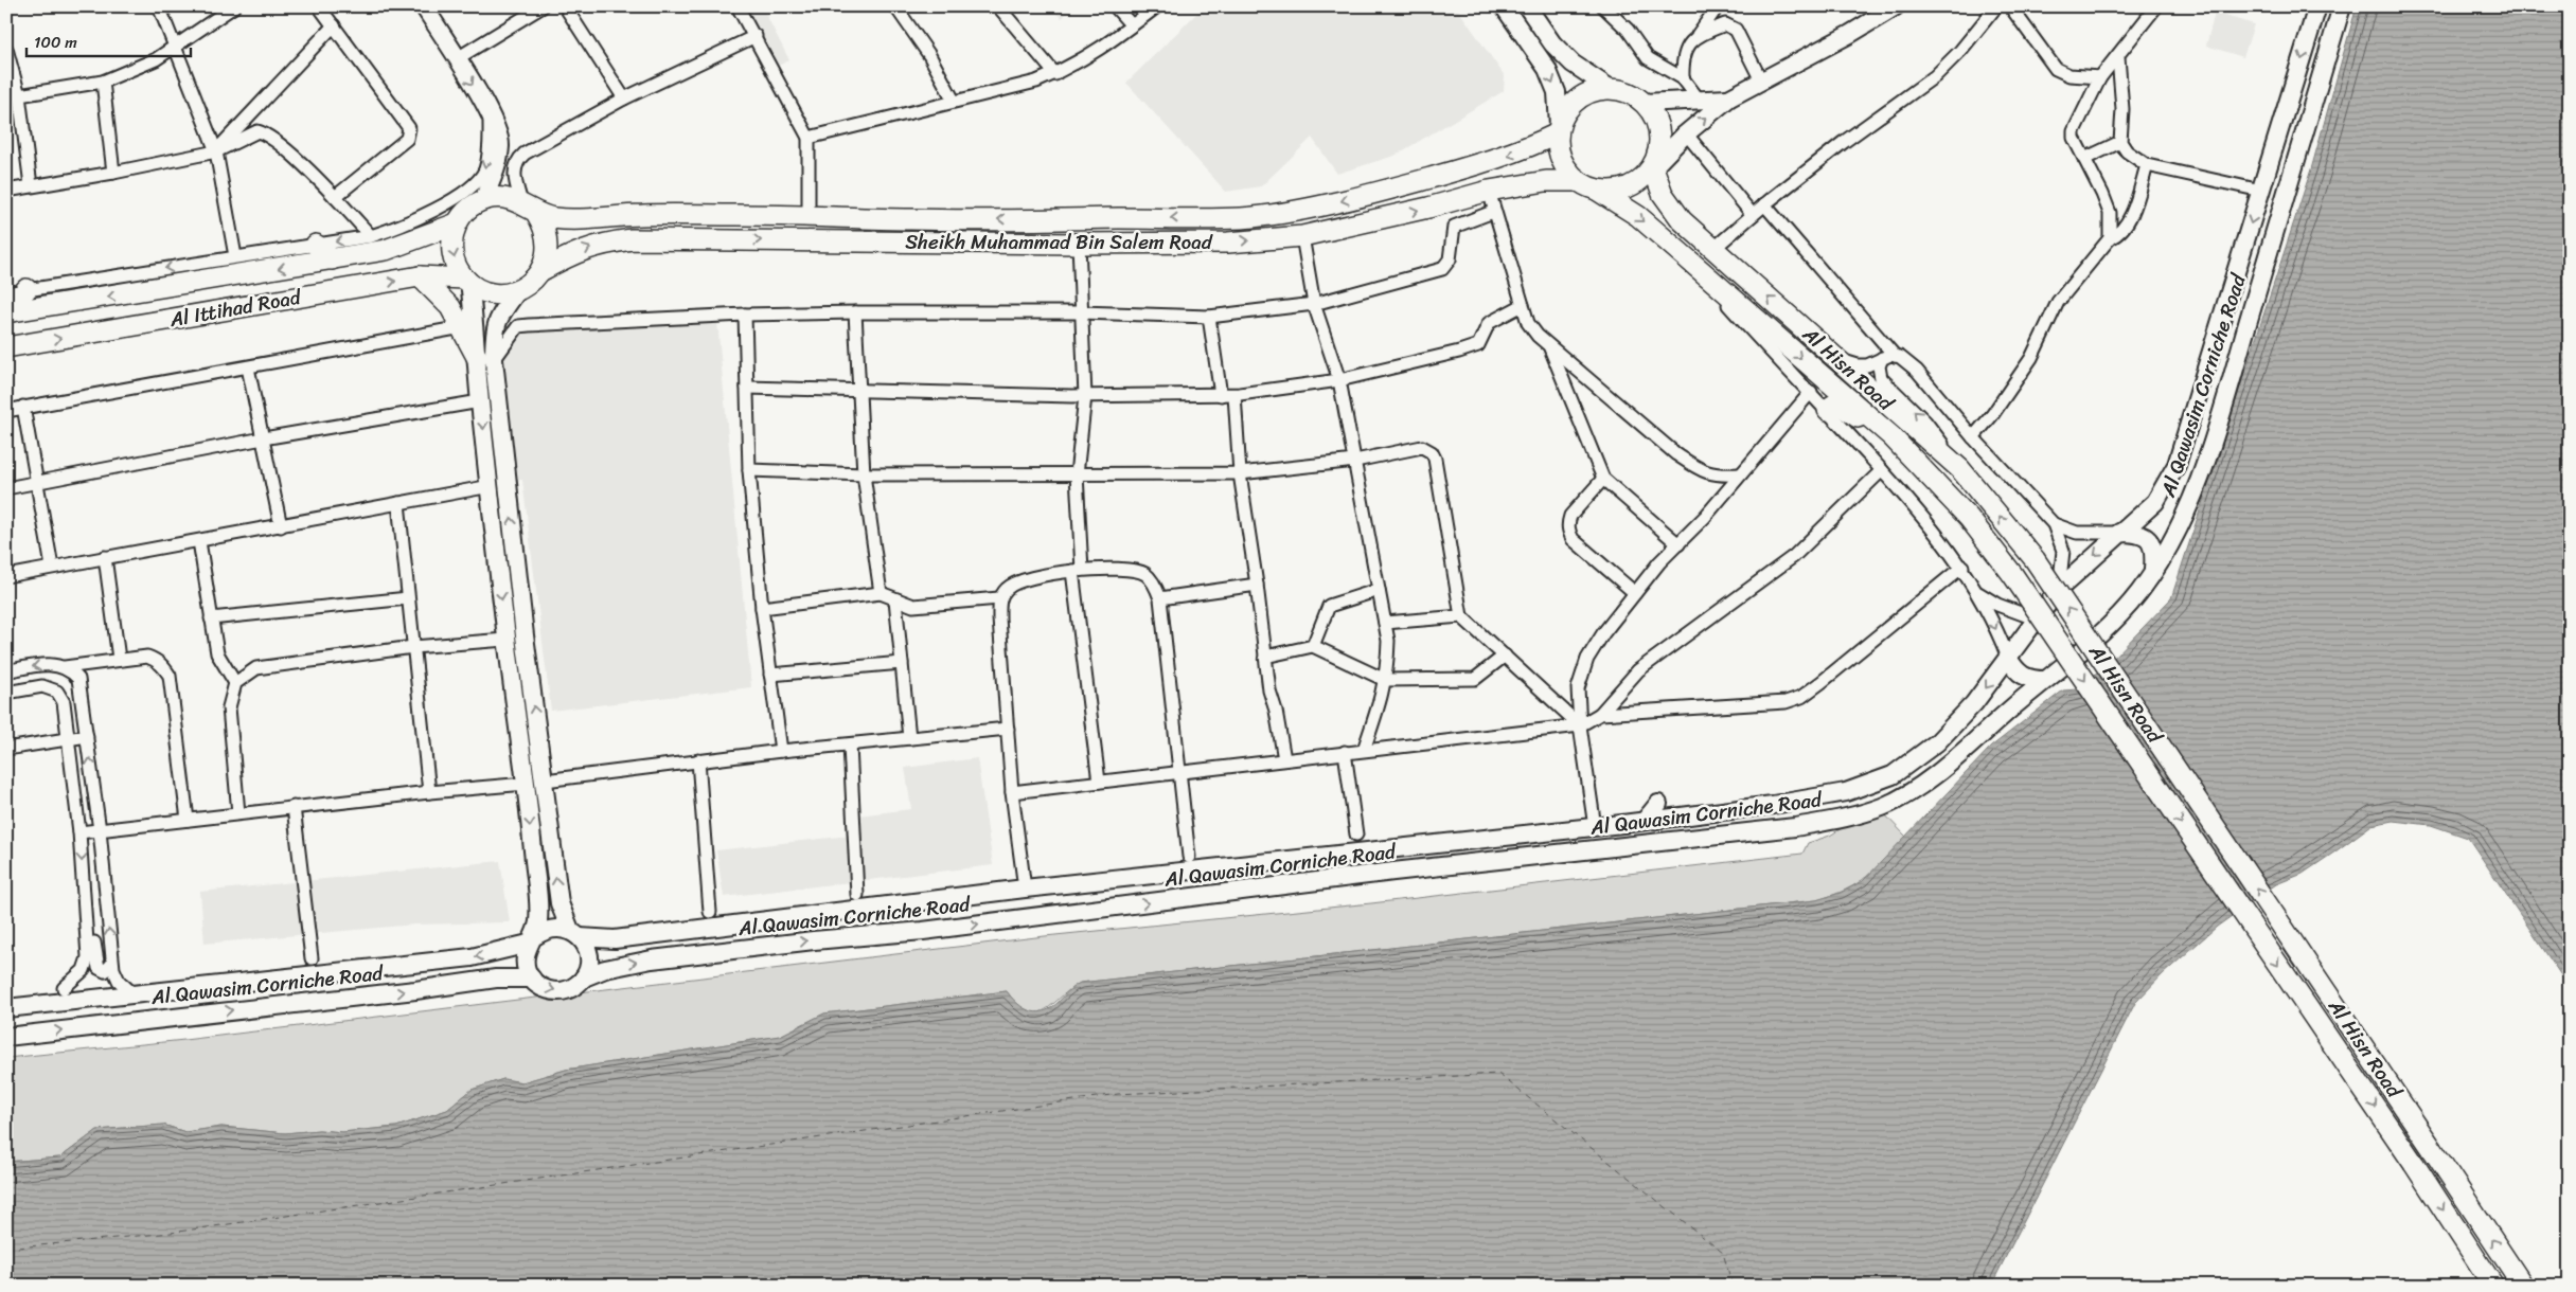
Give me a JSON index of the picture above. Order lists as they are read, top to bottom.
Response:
{
  "streets": {
    "main road": [
      "Sheikh Muhammad Bin Salem Road",
      "Al Ittihad Road",
      "Al Hisn Road",
      "Al Qawasim Corniche Road"
    ]
  },
  "crossings": [
    ["Sheikh Muhammad Bin Salem Road", "Al Ittihad Road"],
    ["Sheikh Muhammad Bin Salem Road", "Al Hisn Road"]
  ],
  "scale_bar": "100 m"
}
